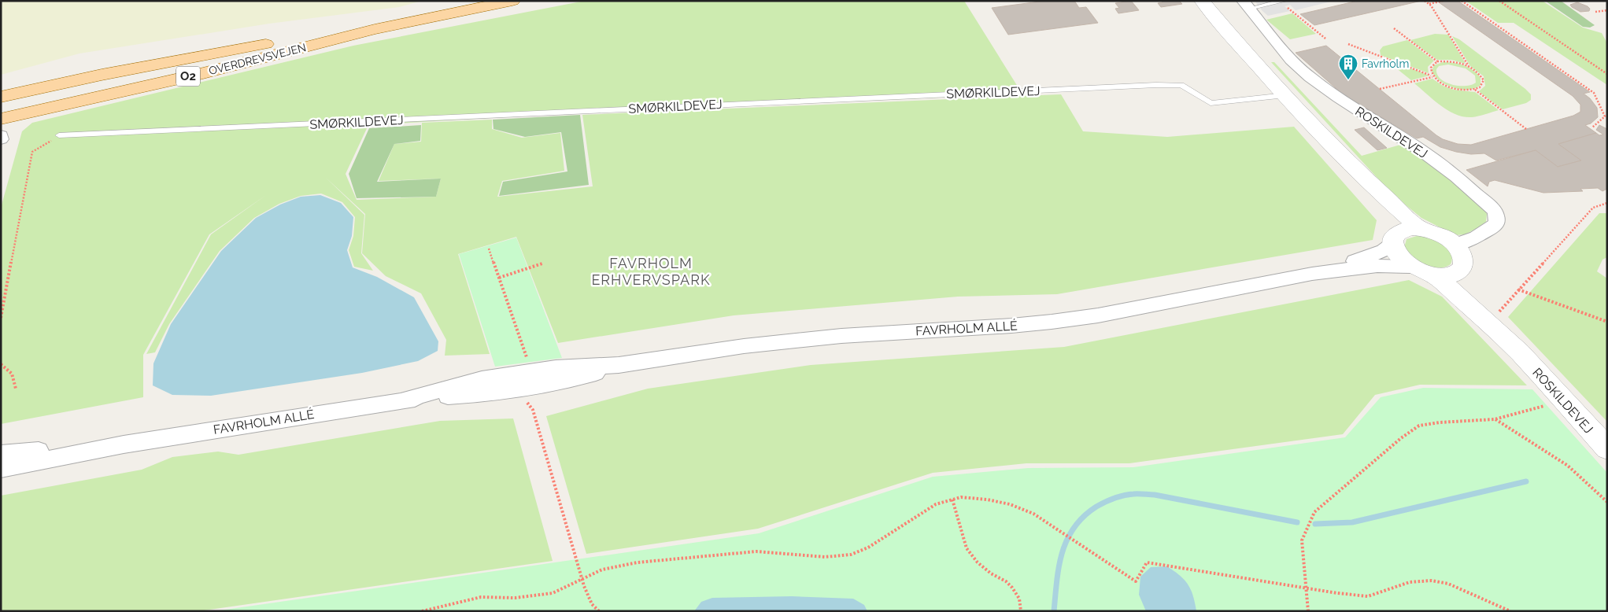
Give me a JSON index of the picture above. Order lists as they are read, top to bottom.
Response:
{
  "streets": {
    "main road": ["OVERDREVSVEJEN", "O2"],
    "street": ["ROSKILDEVEJ", "FAVRHOLM ALLÉ"],
    "lane": ["SMØRKILDEVEJ"]
  },
  "crossings": [
    ["ROSKILDEVEJ", "FAVRHOLM ALLÉ"]
  ],
  "districts": ["FAVRHOLM ERHVERVSPARK"],
  "places": {
    "building": ["Favrholm"]
  }
}
